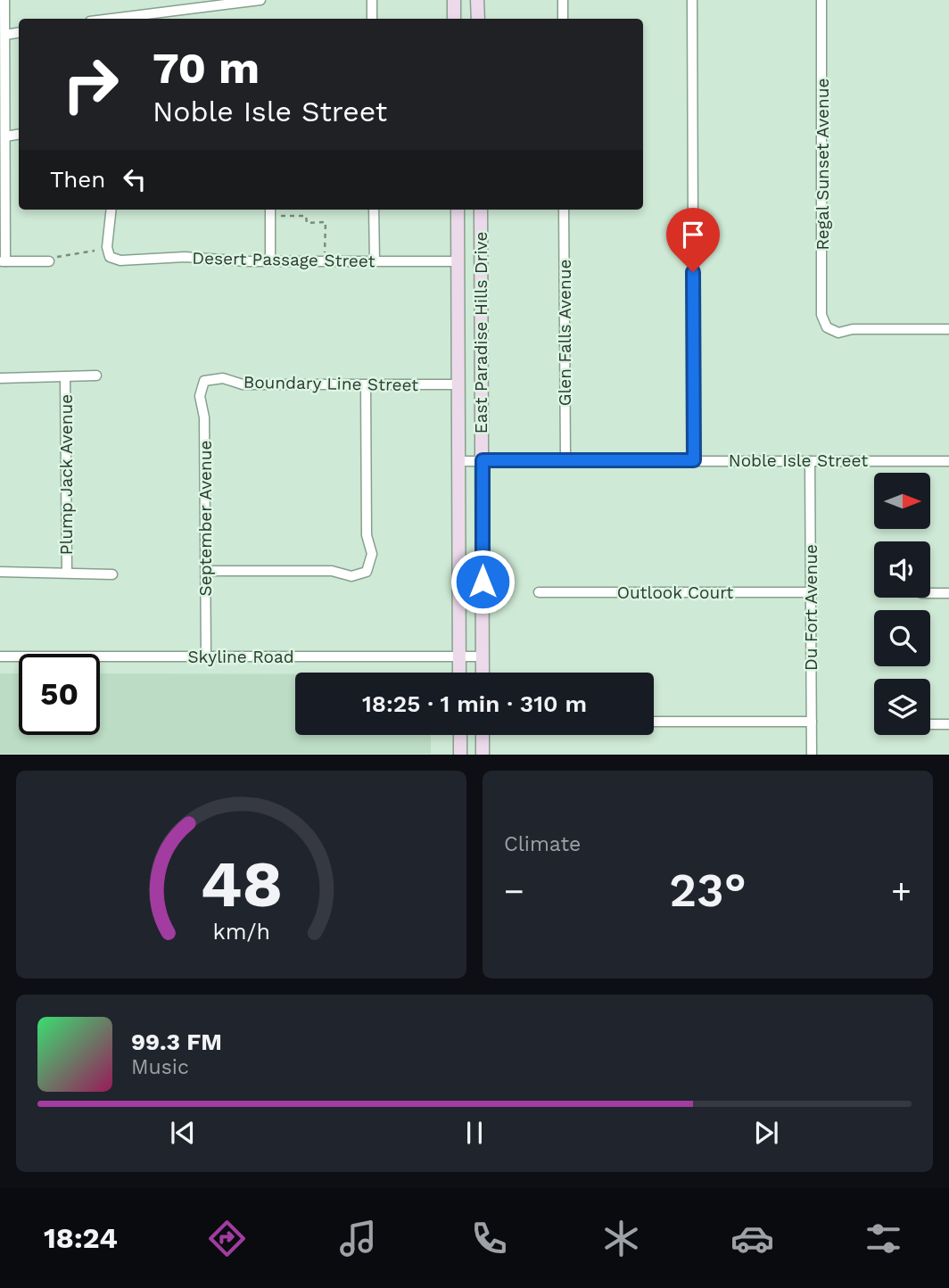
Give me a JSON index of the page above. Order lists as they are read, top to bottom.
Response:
{
  "streets": {
    "main road": ["East Paradise Hills Drive"],
    "street": [
      "Regal Sunset Avenue",
      "Desert Passage Street",
      "Glen Falls Avenue",
      "Boundary Line Street",
      "Noble Isle Street",
      "Plump Jack Avenue",
      "September Avenue",
      "Outlook Court",
      "Du Fort Avenue",
      "Skyline Road"
    ]
  },
  "crossings": [
    ["Desert Passage Street", "East Paradise Hills Drive"],
    ["East Paradise Hills Drive", "Boundary Line Street"],
    ["East Paradise Hills Drive", "Noble Isle Street"],
    ["East Paradise Hills Drive", "Skyline Road"],
    ["Glen Falls Avenue", "Noble Isle Street"],
    ["Boundary Line Street", "September Avenue"],
    ["Noble Isle Street", "Du Fort Avenue"],
    ["September Avenue", "Skyline Road"],
    ["Outlook Court", "Du Fort Avenue"]
  ],
  "north": "right",
  "page": {
    "turn": ["70 m", "Noble Isle Street"],
    "then": "Then",
    "limit": "50",
    "trip": "18:25 · 1 min · 310 m",
    "tile": "Climate",
    "heat": ["−", "23°", "+"],
    "song": ["99.3 FM", "Music"],
    "tabs": "18:24",
    "gauge": ["48", "km/h"]
  }
}
